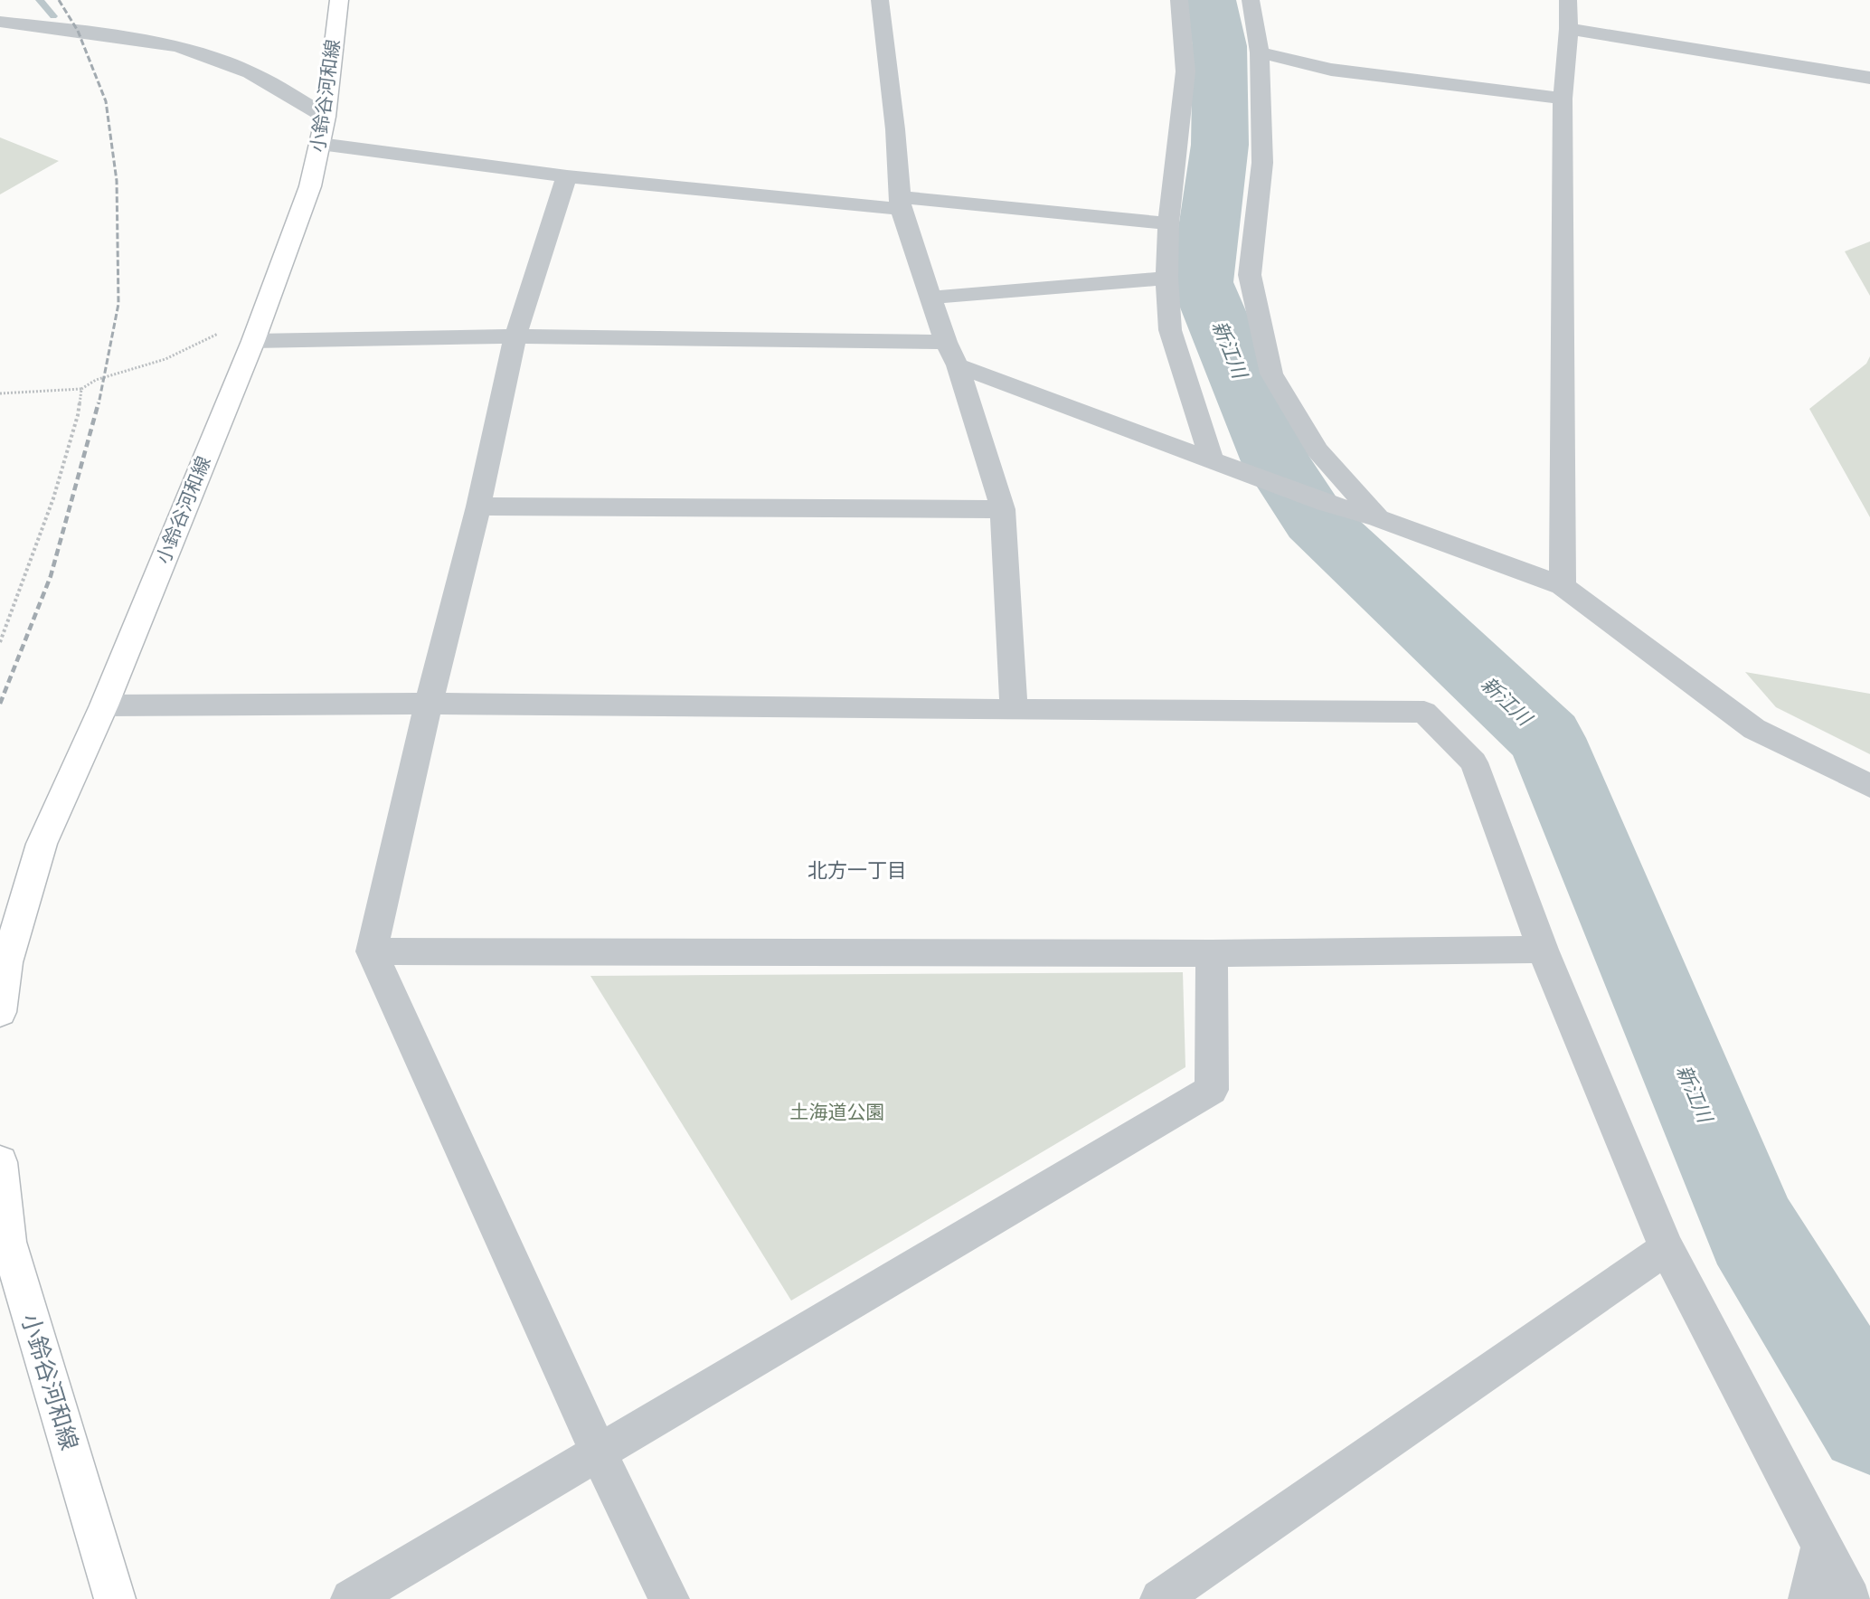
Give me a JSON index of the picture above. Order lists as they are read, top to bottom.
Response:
{
  "streets": {
    "main road": ["小鈴谷河和線"]
  },
  "districts": ["北方一丁目"],
  "water": ["新江川"],
  "parks": ["土海道公園"]
}
